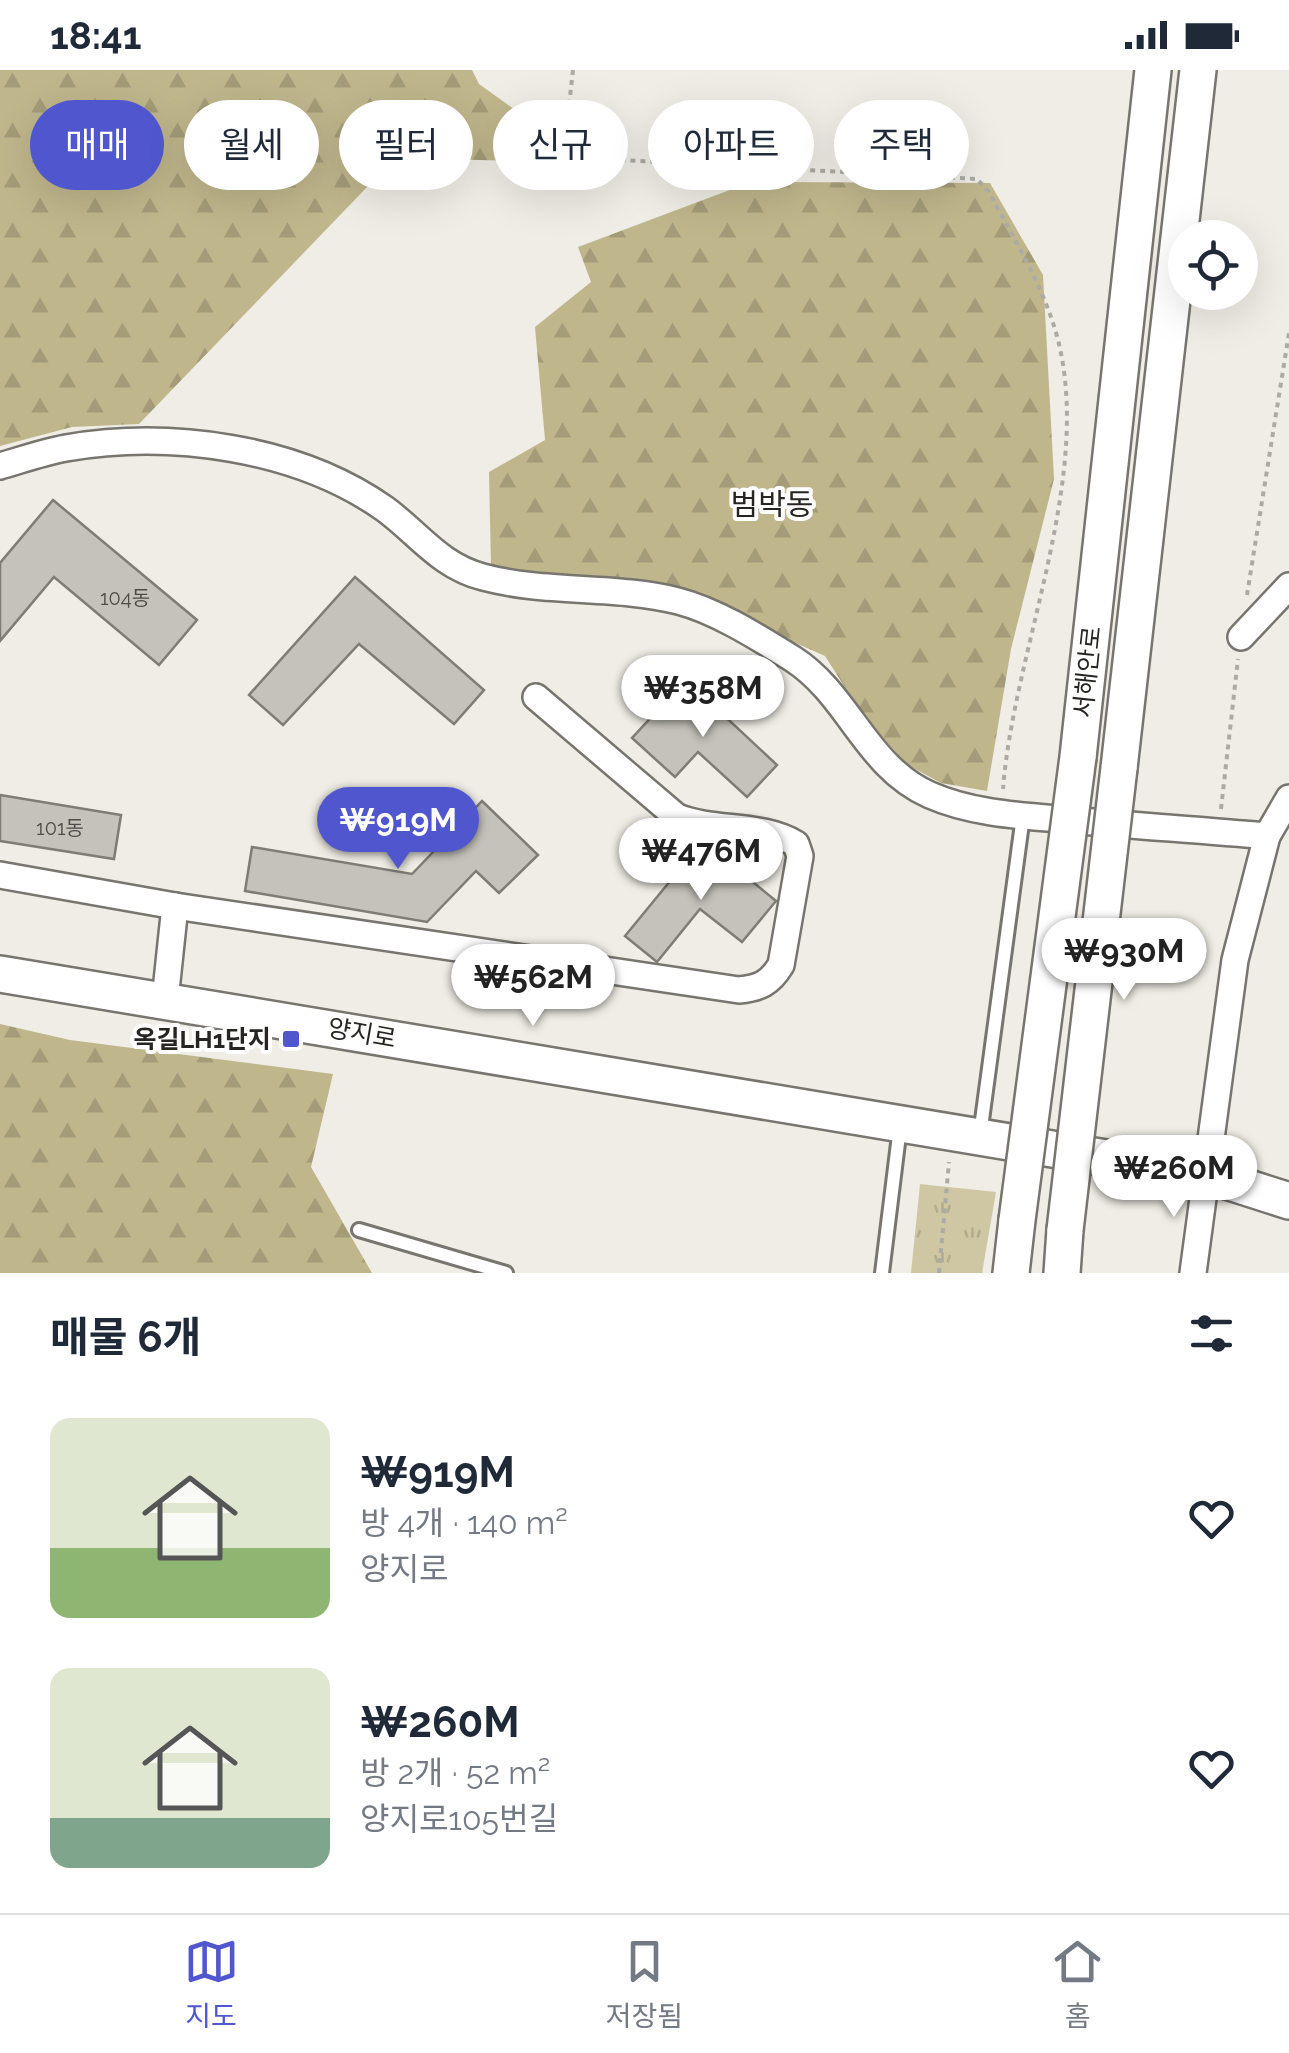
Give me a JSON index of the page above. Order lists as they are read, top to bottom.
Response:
{
  "streets": {
    "main road": ["서해안로", "양지로"]
  },
  "districts": ["범박동"],
  "places": {
    "transit": ["옥길LH1단지"]
  },
  "house_numbers": ["104동", "101동"],
  "page": {
    "status": "18:41",
    "chip": [
      "매매",
      "월세",
      "필터",
      "신규",
      "아파트",
      "주택"
    ],
    "price": [
      "₩358M",
      "₩919M",
      "₩476M",
      "₩930M",
      "₩562M",
      "₩260M"
    ],
    "heading": "매물 6개",
    "list": [
      {
        "name": "₩919M",
        "note": "방 4개 · 140 m² · 양지로"
      },
      {
        "name": "₩260M",
        "note": "방 2개 · 52 m² · 양지로105번길"
      }
    ],
    "tabs": ["지도", "저장됨", "홈"]
  }
}
